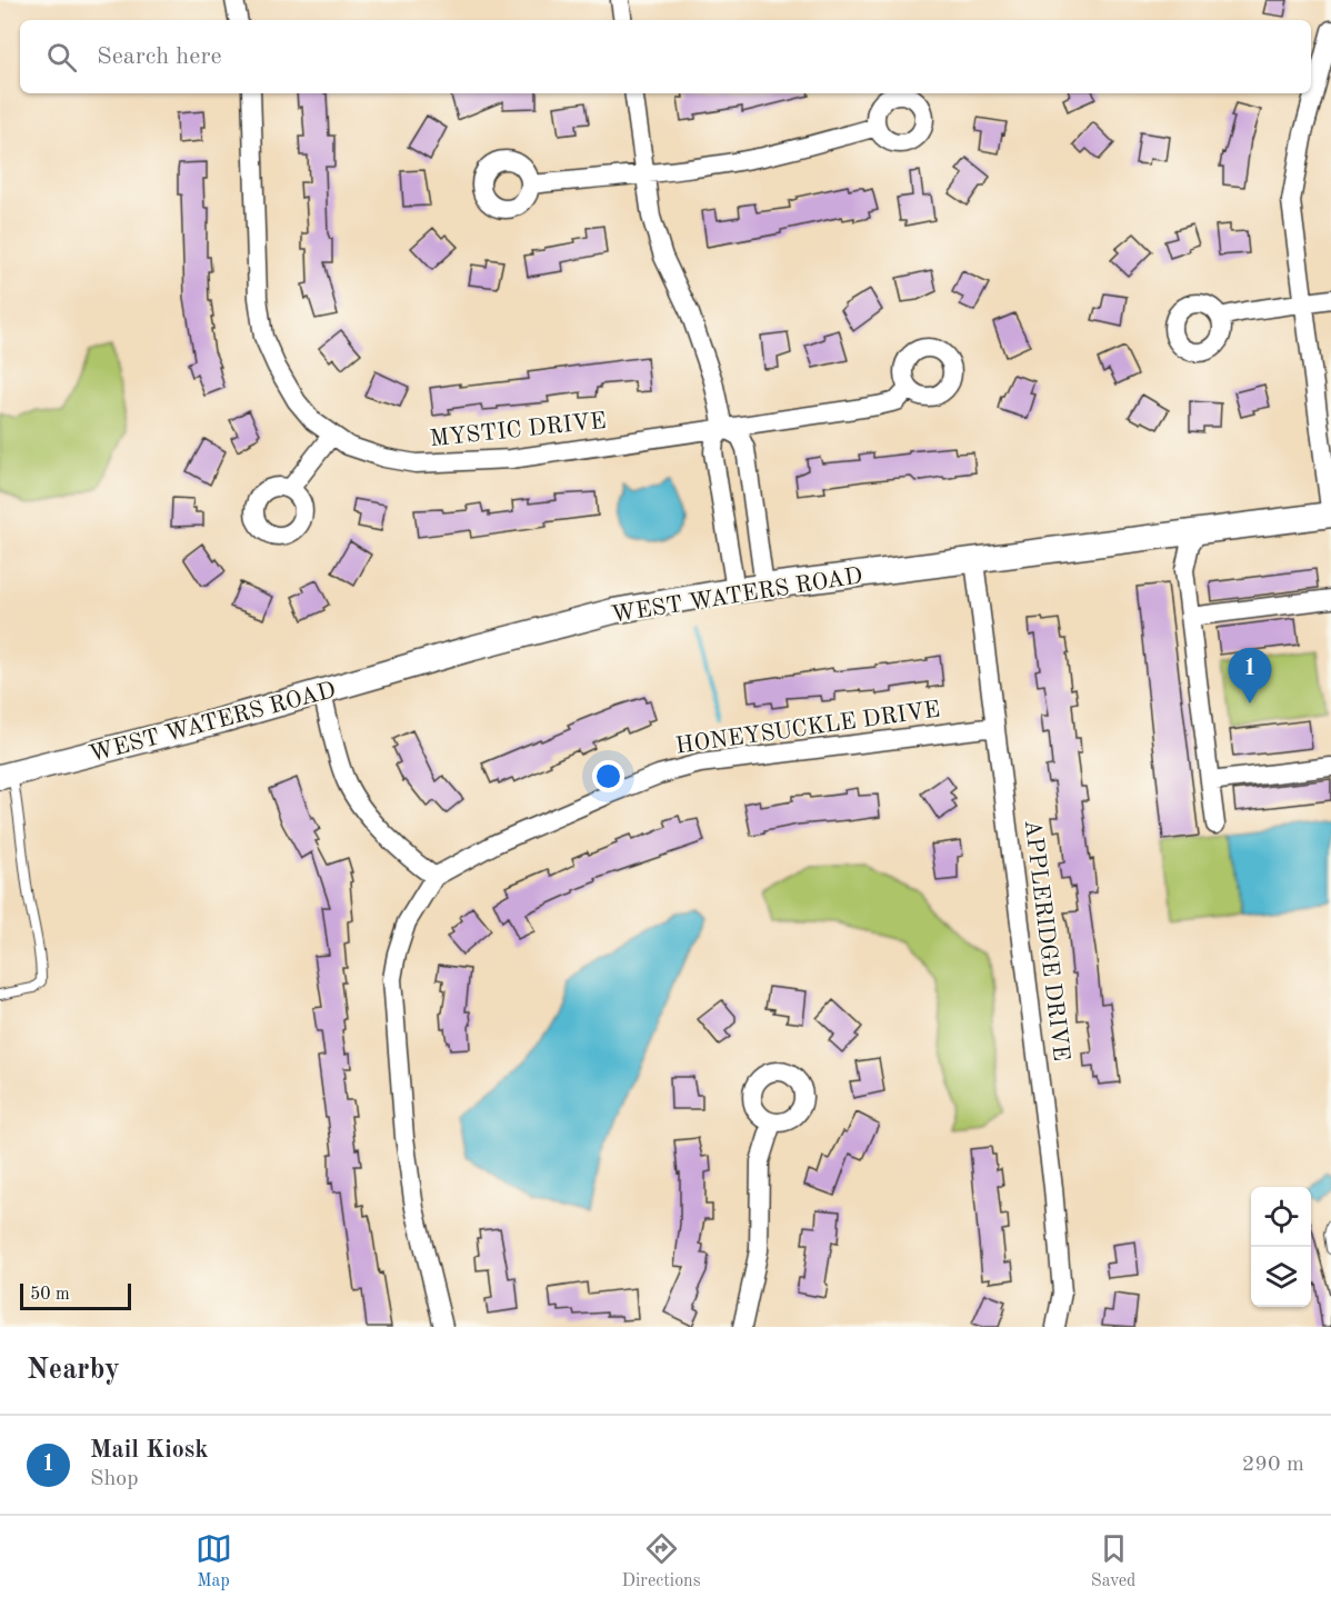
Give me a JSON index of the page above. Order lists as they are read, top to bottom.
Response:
{
  "streets": {
    "street": [
      "MYSTIC DRIVE",
      "WEST WATERS ROAD",
      "HONEYSUCKLE DRIVE",
      "APPLERIDGE DRIVE"
    ]
  },
  "crossings": [
    ["WEST WATERS ROAD", "APPLERIDGE DRIVE"],
    ["HONEYSUCKLE DRIVE", "APPLERIDGE DRIVE"]
  ],
  "scale_bar": "50 m",
  "page": {
    "search": "Search here",
    "pins": "1",
    "scale": "50 m",
    "heading": "Nearby",
    "list": [
      {
        "mark": "1",
        "name": "Mail Kiosk",
        "note": "Shop",
        "value": "290 m"
      }
    ],
    "nav": ["Map", "Directions", "Saved"]
  }
}
